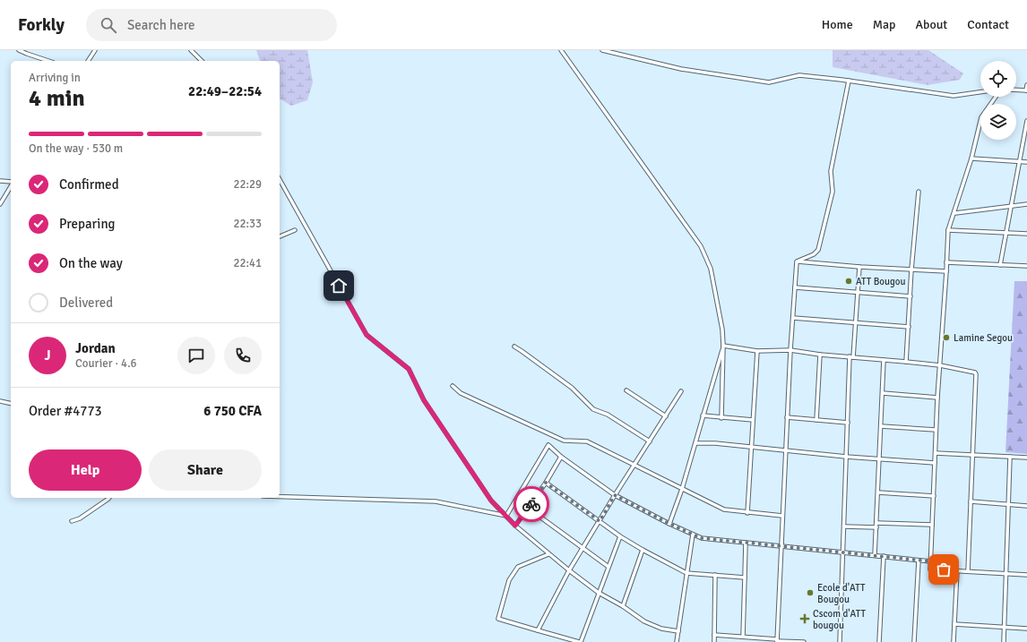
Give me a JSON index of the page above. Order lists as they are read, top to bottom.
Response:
{
  "places": {
    "other": ["ATT Bougou", "Lamine Segou", "Ecole d'ATT Bougou"],
    "health": ["Cscom d'ATT bougou"]
  },
  "page": {
    "header": "Forkly",
    "search": "Search here",
    "nav": [
      "Home",
      "Map",
      "About",
      "Contact"
    ],
    "heading": ["4 min", "Arriving in", "22:49–22:54"],
    "panel": [
      "Jordan",
      "Courier · 4.6",
      "Order #4773",
      "6 750 CFA"
    ],
    "bar": "On the way · 530 m",
    "list": [
      ["Confirmed", "22:29"],
      ["Preparing", "22:33"],
      ["On the way", "22:41"],
      "Delivered"
    ],
    "round": "J",
    "buttons": ["Help", "Share"]
  }
}
